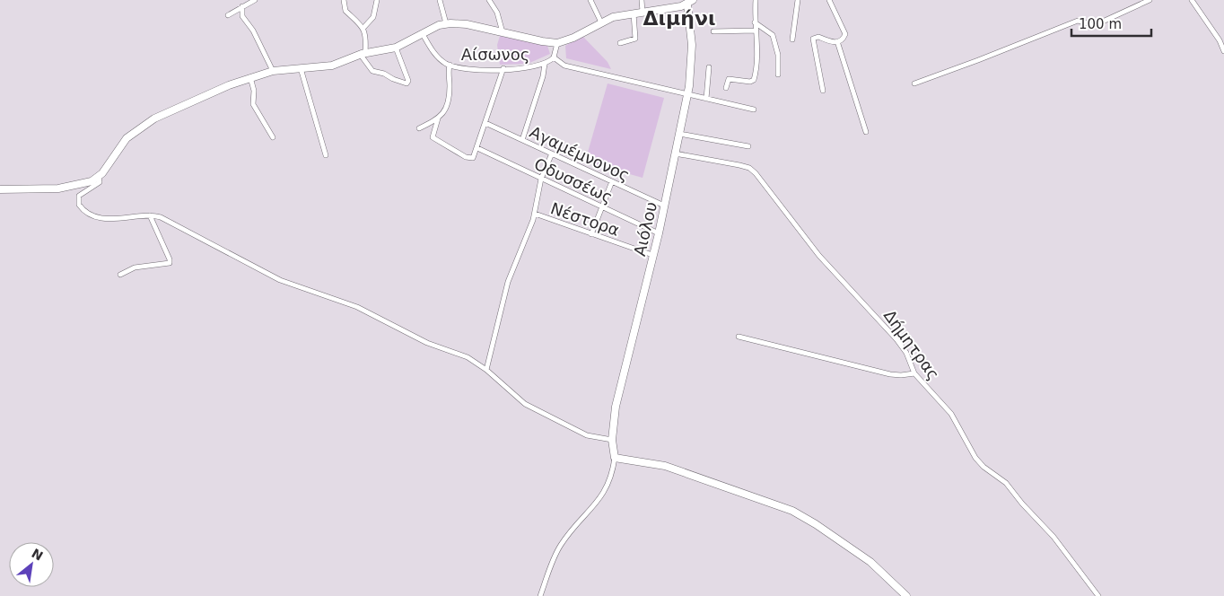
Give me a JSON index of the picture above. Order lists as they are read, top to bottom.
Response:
{
  "streets": {
    "street": [
      "Αίσωνος",
      "Αγαμέμνονος",
      "Οδυσσέως",
      "Νέστορα",
      "Αιόλου",
      "Δήμητρας"
    ]
  },
  "crossings": [
    ["Αγαμέμνονος", "Αιόλου"],
    ["Οδυσσέως", "Αιόλου"],
    ["Νέστορα", "Αιόλου"],
    ["Αιόλου", "Δήμητρας"]
  ],
  "districts": ["Διμήνι"],
  "scale_bar": "100 m",
  "north": "top right"
}
